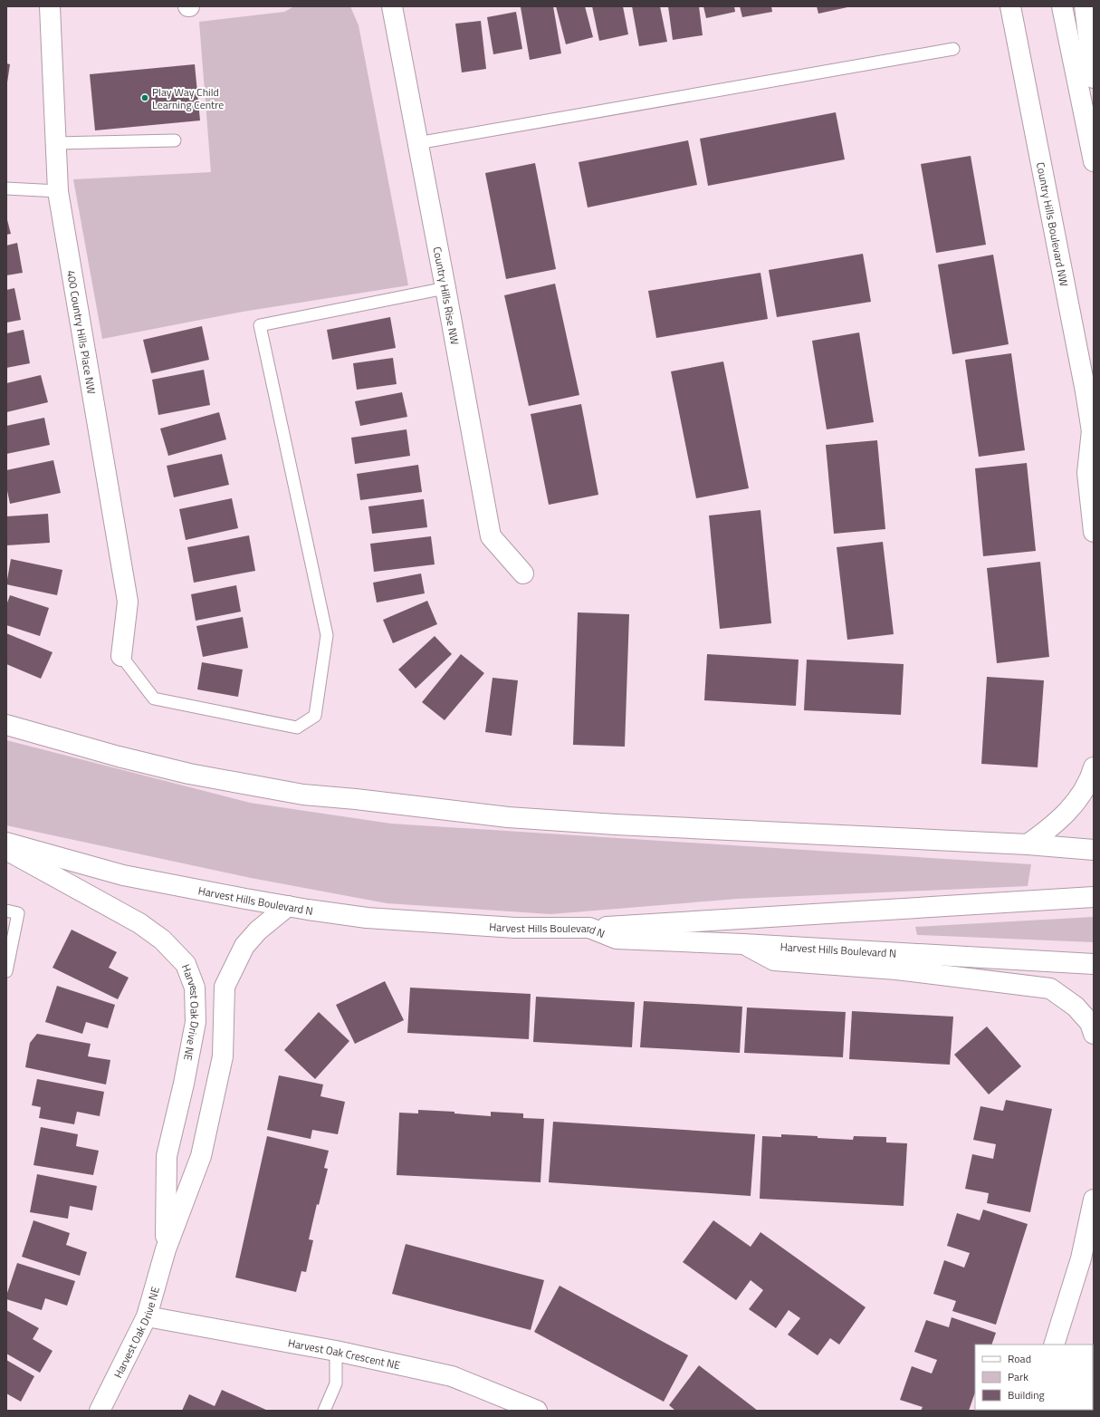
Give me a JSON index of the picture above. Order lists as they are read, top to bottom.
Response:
{
  "streets": {
    "main road": [
      "Country Hills Boulevard NW",
      "Country Hills Rise NW",
      "400 Country Hills Place NW",
      "Harvest Hills Boulevard N",
      "Harvest Oak Drive NE",
      "Harvest Oak Crescent NE"
    ]
  },
  "crossings": [
    ["Harvest Hills Boulevard N", "Harvest Oak Drive NE"],
    ["Harvest Oak Drive NE", "Harvest Oak Crescent NE"]
  ],
  "places": ["Play Way Child Learning Centre"],
  "legend": ["Road", "Park", "Building"]
}
